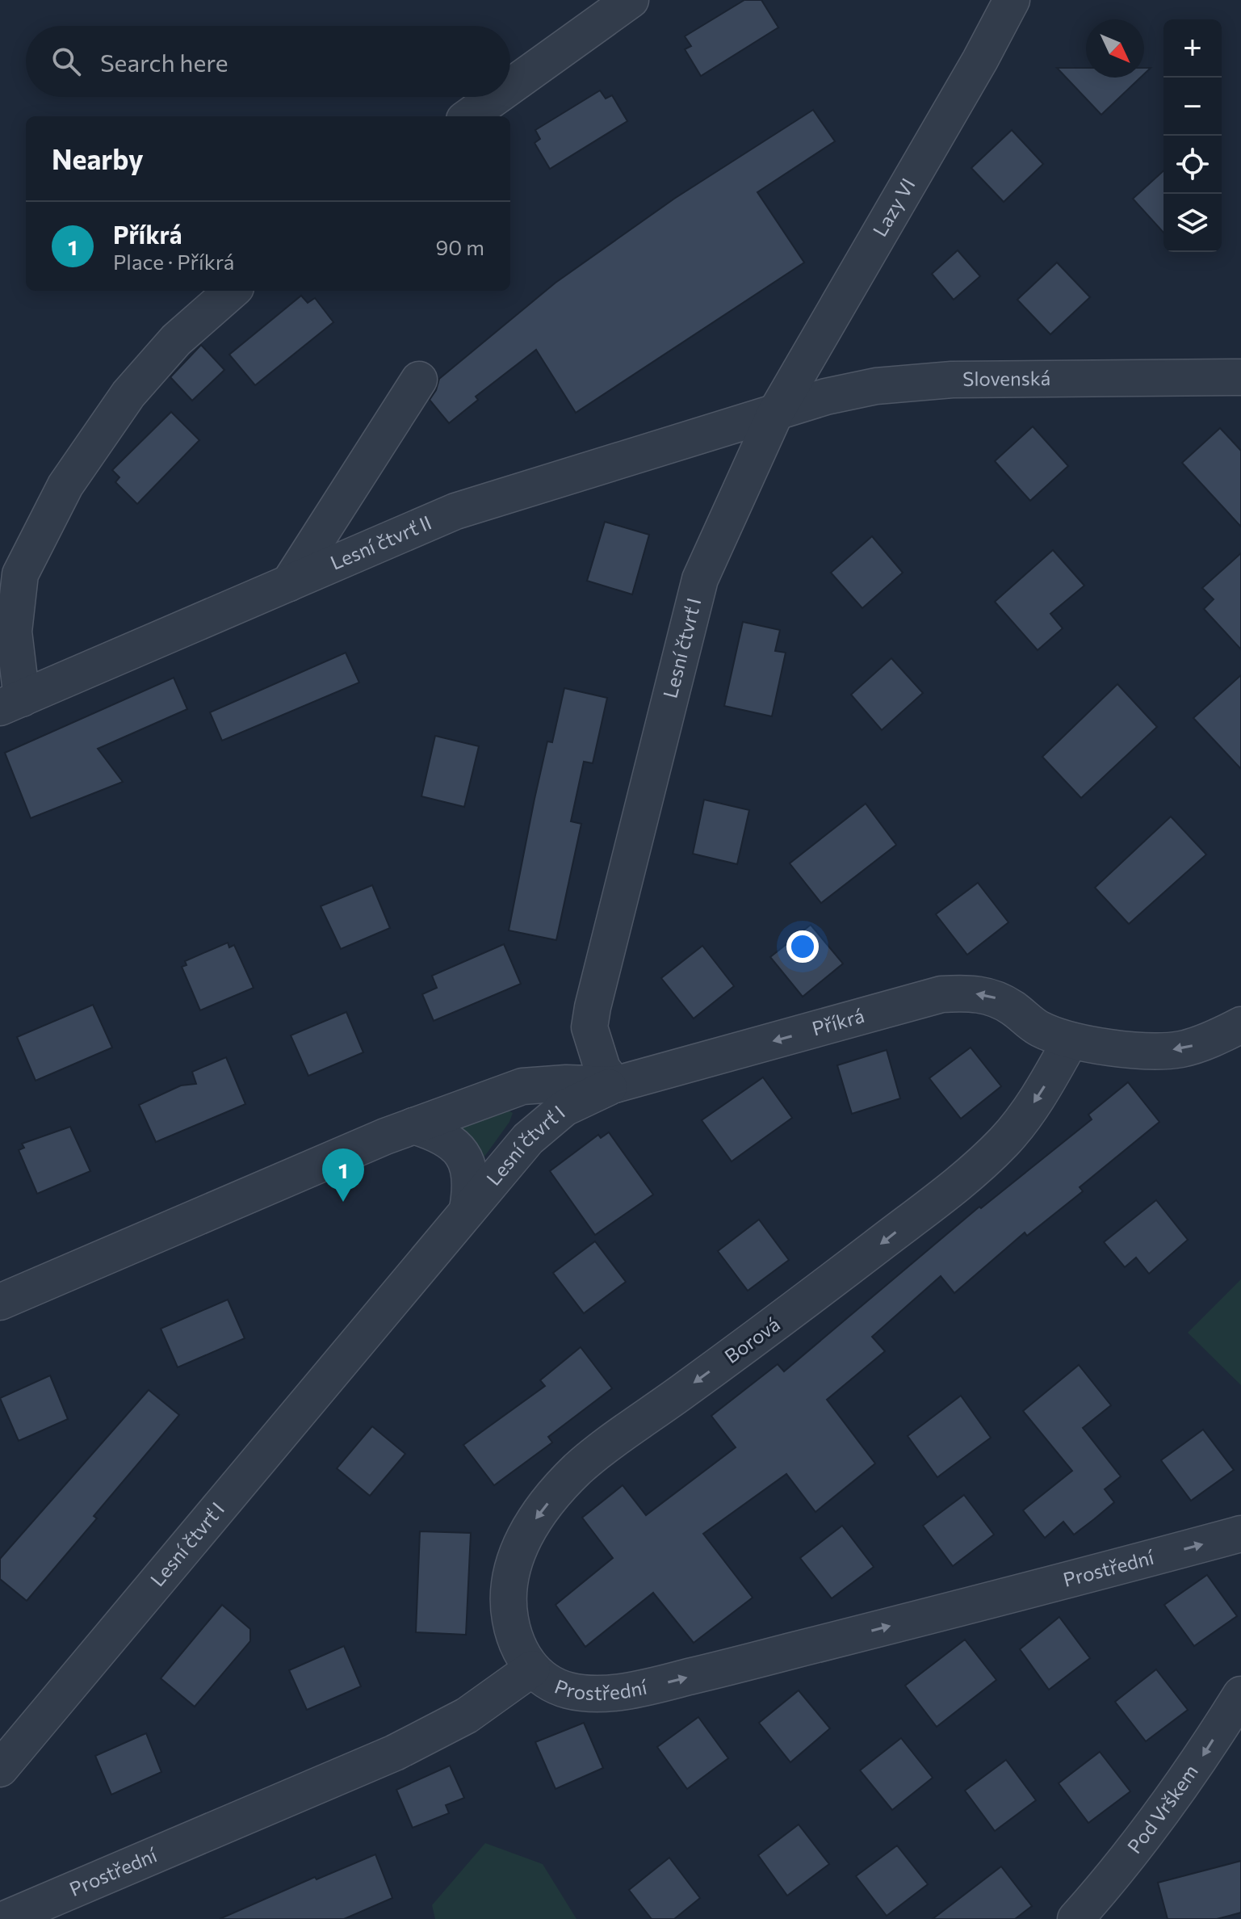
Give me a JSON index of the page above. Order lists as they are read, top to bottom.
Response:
{
  "streets": {
    "street": [
      "Lazy VI",
      "Slovenská",
      "Lesní čtvrť II",
      "Lesní čtvrť I",
      "Příkrá",
      "Borová",
      "Prostřední",
      "Pod Vrškem"
    ]
  },
  "crossings": [
    ["Lazy VI", "Slovenská"],
    ["Lazy VI", "Lesní čtvrť II"],
    ["Lazy VI", "Lesní čtvrť I"],
    ["Slovenská", "Lesní čtvrť II"],
    ["Slovenská", "Lesní čtvrť I"],
    ["Lesní čtvrť II", "Lesní čtvrť I"],
    ["Lesní čtvrť I", "Příkrá"],
    ["Příkrá", "Borová"],
    ["Borová", "Prostřední"]
  ],
  "one_way": [
    "Příkrá",
    "Borová",
    "Prostřední",
    "Pod Vrškem"
  ],
  "north": "bottom right",
  "page": {
    "map_buttons": ["+", "−"],
    "search": "Search here",
    "heading": "Nearby",
    "list": [
      {
        "mark": "1",
        "name": "Příkrá",
        "note": "Place · Příkrá",
        "value": "90 m"
      }
    ],
    "pins": "1"
  }
}
